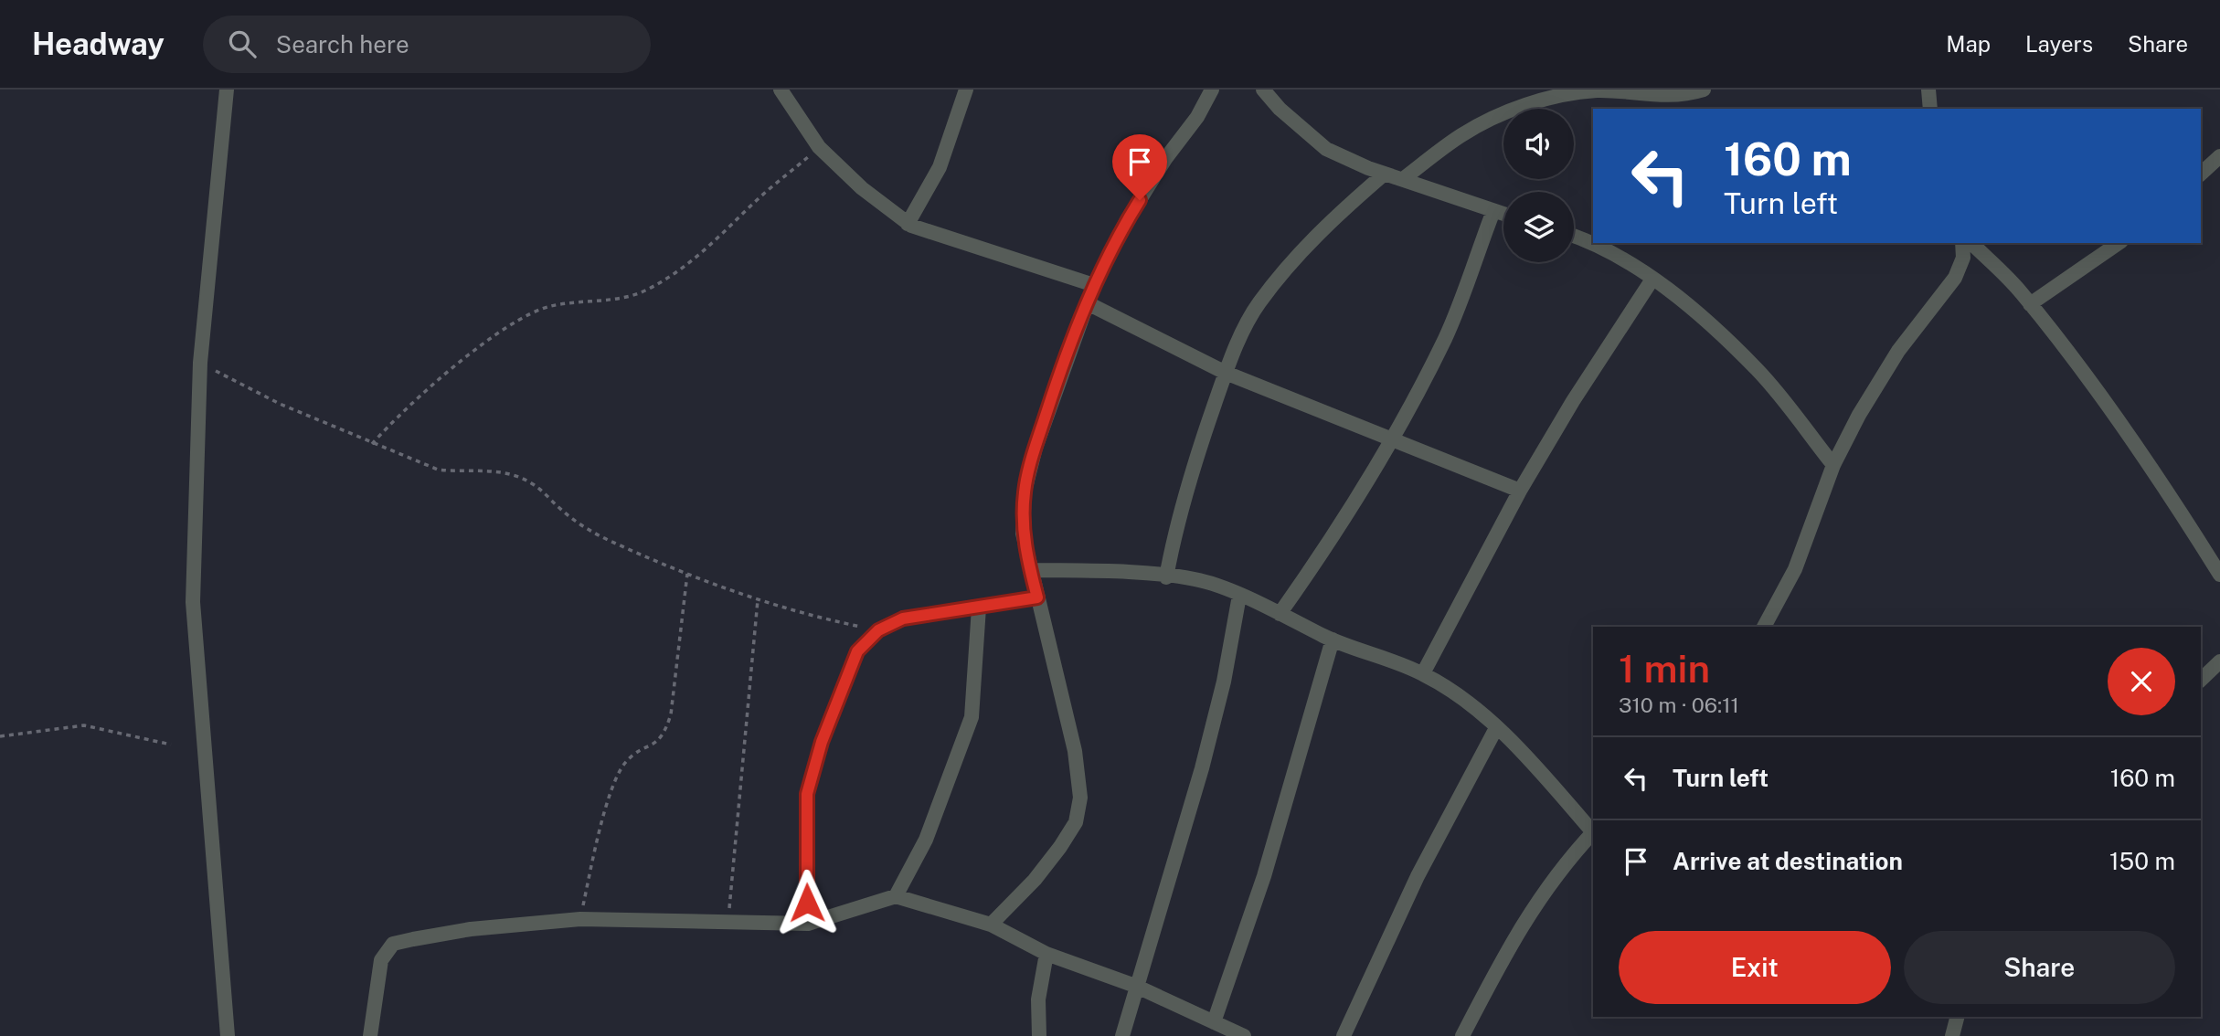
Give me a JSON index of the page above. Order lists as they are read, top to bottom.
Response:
{
  "page": {
    "header": "Headway",
    "search": "Search here",
    "nav": ["Map", "Layers", "Share"],
    "turn": ["160 m", "Turn left"],
    "heading": ["1 min", "310 m · 06:11"],
    "list": [
      {
        "name": "Turn left",
        "value": "160 m"
      },
      {
        "name": "Arrive at destination",
        "value": "150 m"
      }
    ],
    "buttons": ["Exit", "Share"]
  }
}
